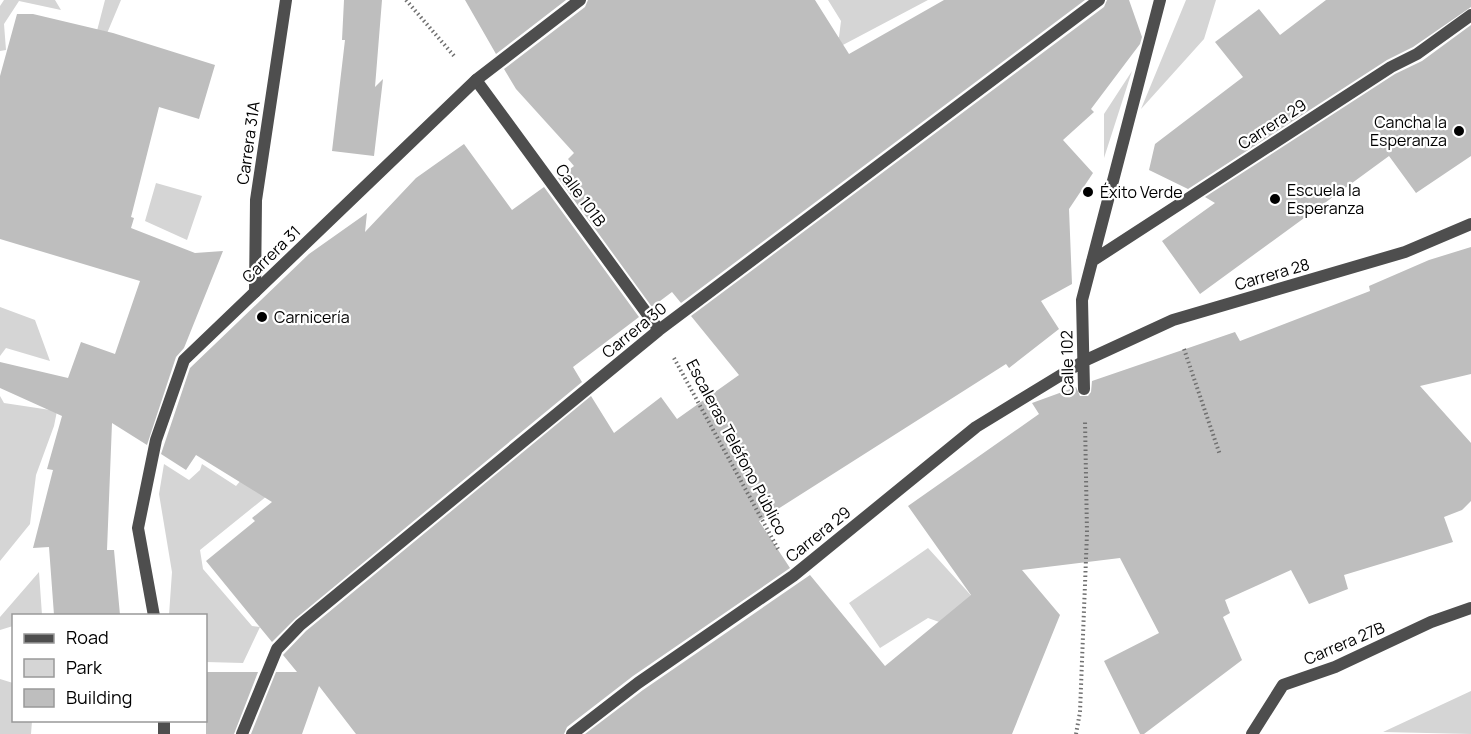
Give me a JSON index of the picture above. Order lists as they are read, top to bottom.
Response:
{
  "streets": {
    "street": [
      "Carrera 29",
      "Carrera 31A",
      "Calle 101B",
      "Carrera 31",
      "Carrera 28",
      "Carrera 30",
      "Calle 102",
      "Carrera 27B"
    ],
    "path": ["Escaleras Teléfono Público"]
  },
  "crossings": [
    ["Carrera 29", "Carrera 28"],
    ["Carrera 29", "Calle 102"],
    ["Carrera 29", "Escaleras Teléfono Público"],
    ["Carrera 31A", "Carrera 31"],
    ["Calle 101B", "Carrera 31"],
    ["Calle 101B", "Carrera 30"],
    ["Calle 101B", "Escaleras Teléfono Público"],
    ["Carrera 28", "Calle 102"],
    ["Carrera 30", "Escaleras Teléfono Público"]
  ],
  "places": [
    "Cancha la Esperanza",
    "Éxito Verde",
    "Escuela la Esperanza",
    "Carnicería"
  ],
  "legend": ["Road", "Park", "Building"]
}
